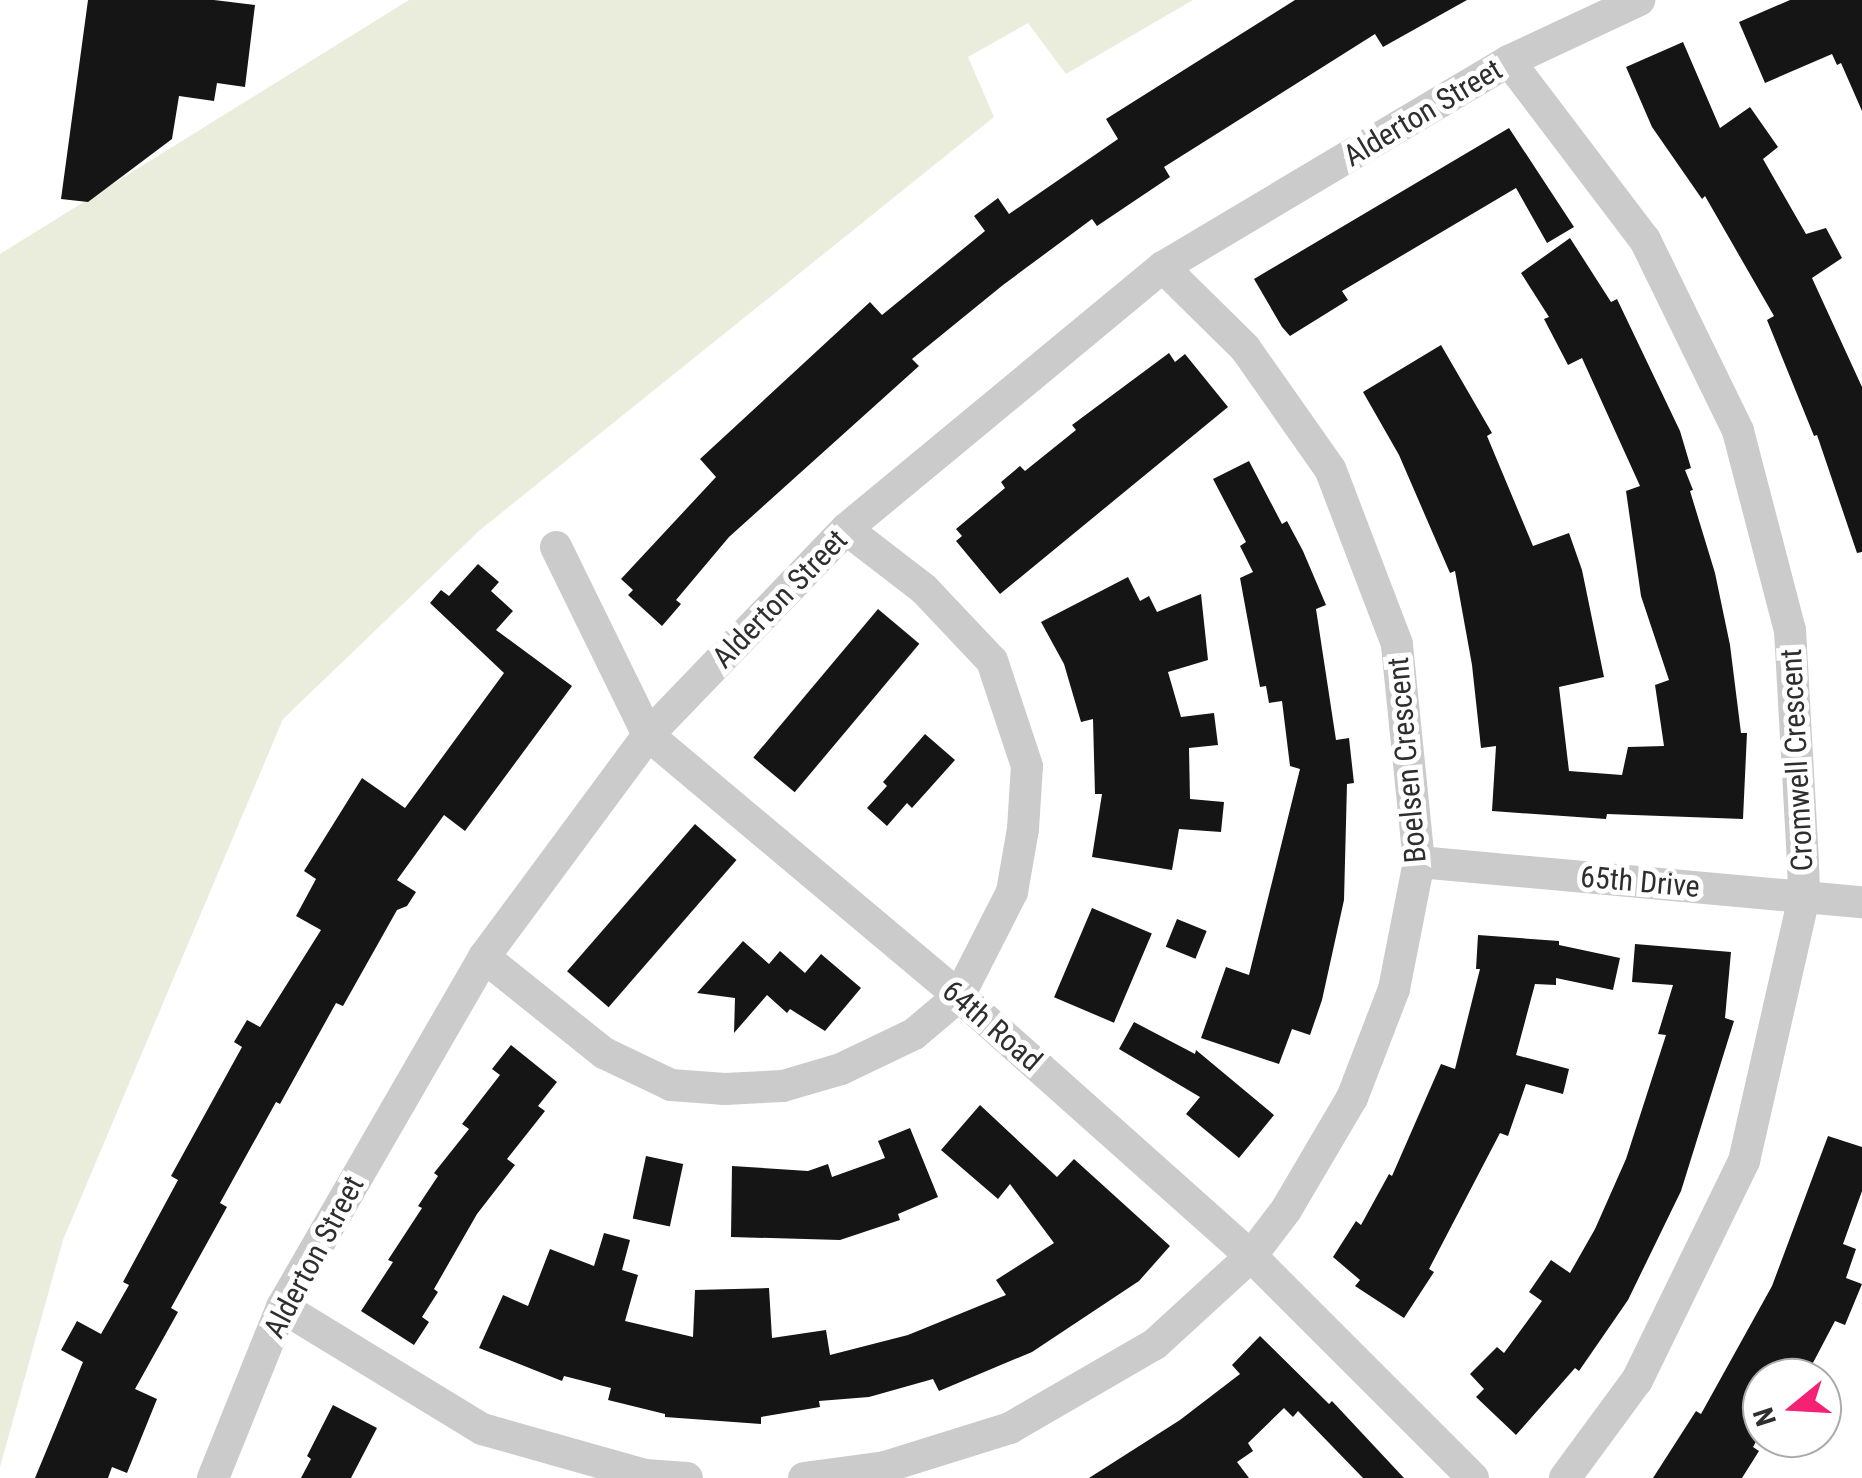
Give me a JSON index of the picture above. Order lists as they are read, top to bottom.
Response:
{
  "streets": {
    "street": [
      "Alderton Street",
      "Boelsen Crescent",
      "Cromwell Crescent",
      "65th Drive",
      "64th Road"
    ]
  },
  "crossings": [
    ["Alderton Street", "Boelsen Crescent"],
    ["Alderton Street", "Cromwell Crescent"],
    ["Alderton Street", "64th Road"],
    ["Boelsen Crescent", "65th Drive"],
    ["Boelsen Crescent", "64th Road"],
    ["Cromwell Crescent", "65th Drive"]
  ],
  "north": "left"
}
